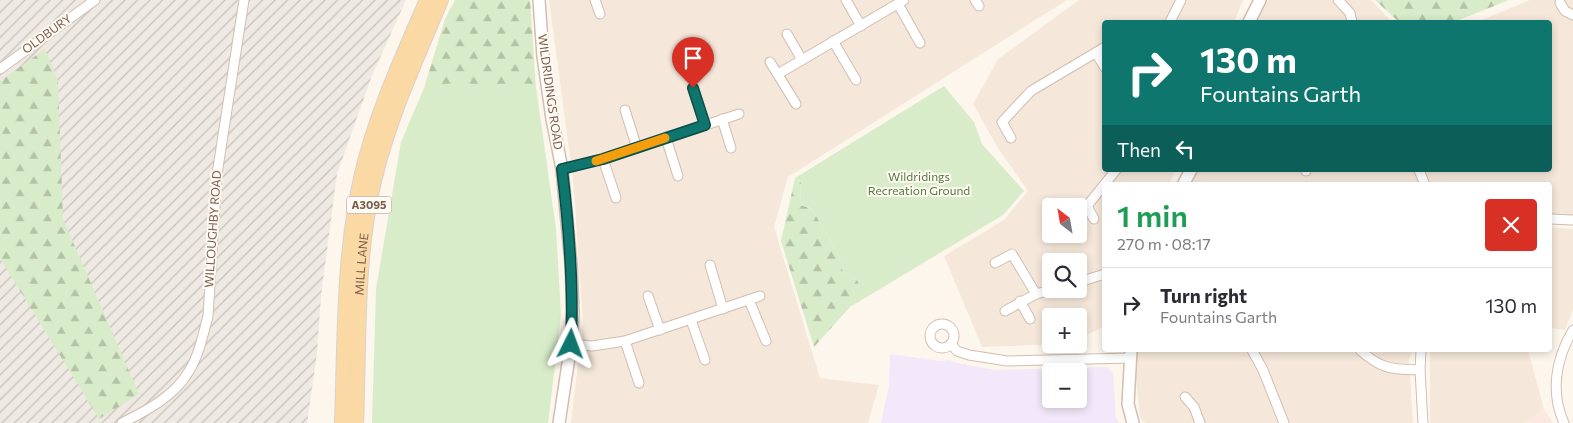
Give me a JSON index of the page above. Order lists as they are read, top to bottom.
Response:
{
  "streets": {
    "main road": ["A3095", "MILL LANE"],
    "street": ["OLDBURY", "WILDRIDINGS ROAD", "WILLOUGHBY ROAD"]
  },
  "parks": ["Wildridings Recreation Ground"],
  "north": "top left",
  "page": {
    "turn": ["130 m", "Fountains Garth"],
    "then": "Then",
    "heading": ["1 min", "270 m · 08:17"],
    "map_buttons": ["+", "−"],
    "list": [
      {
        "name": "Turn right",
        "note": "Fountains Garth",
        "value": "130 m"
      }
    ]
  }
}
